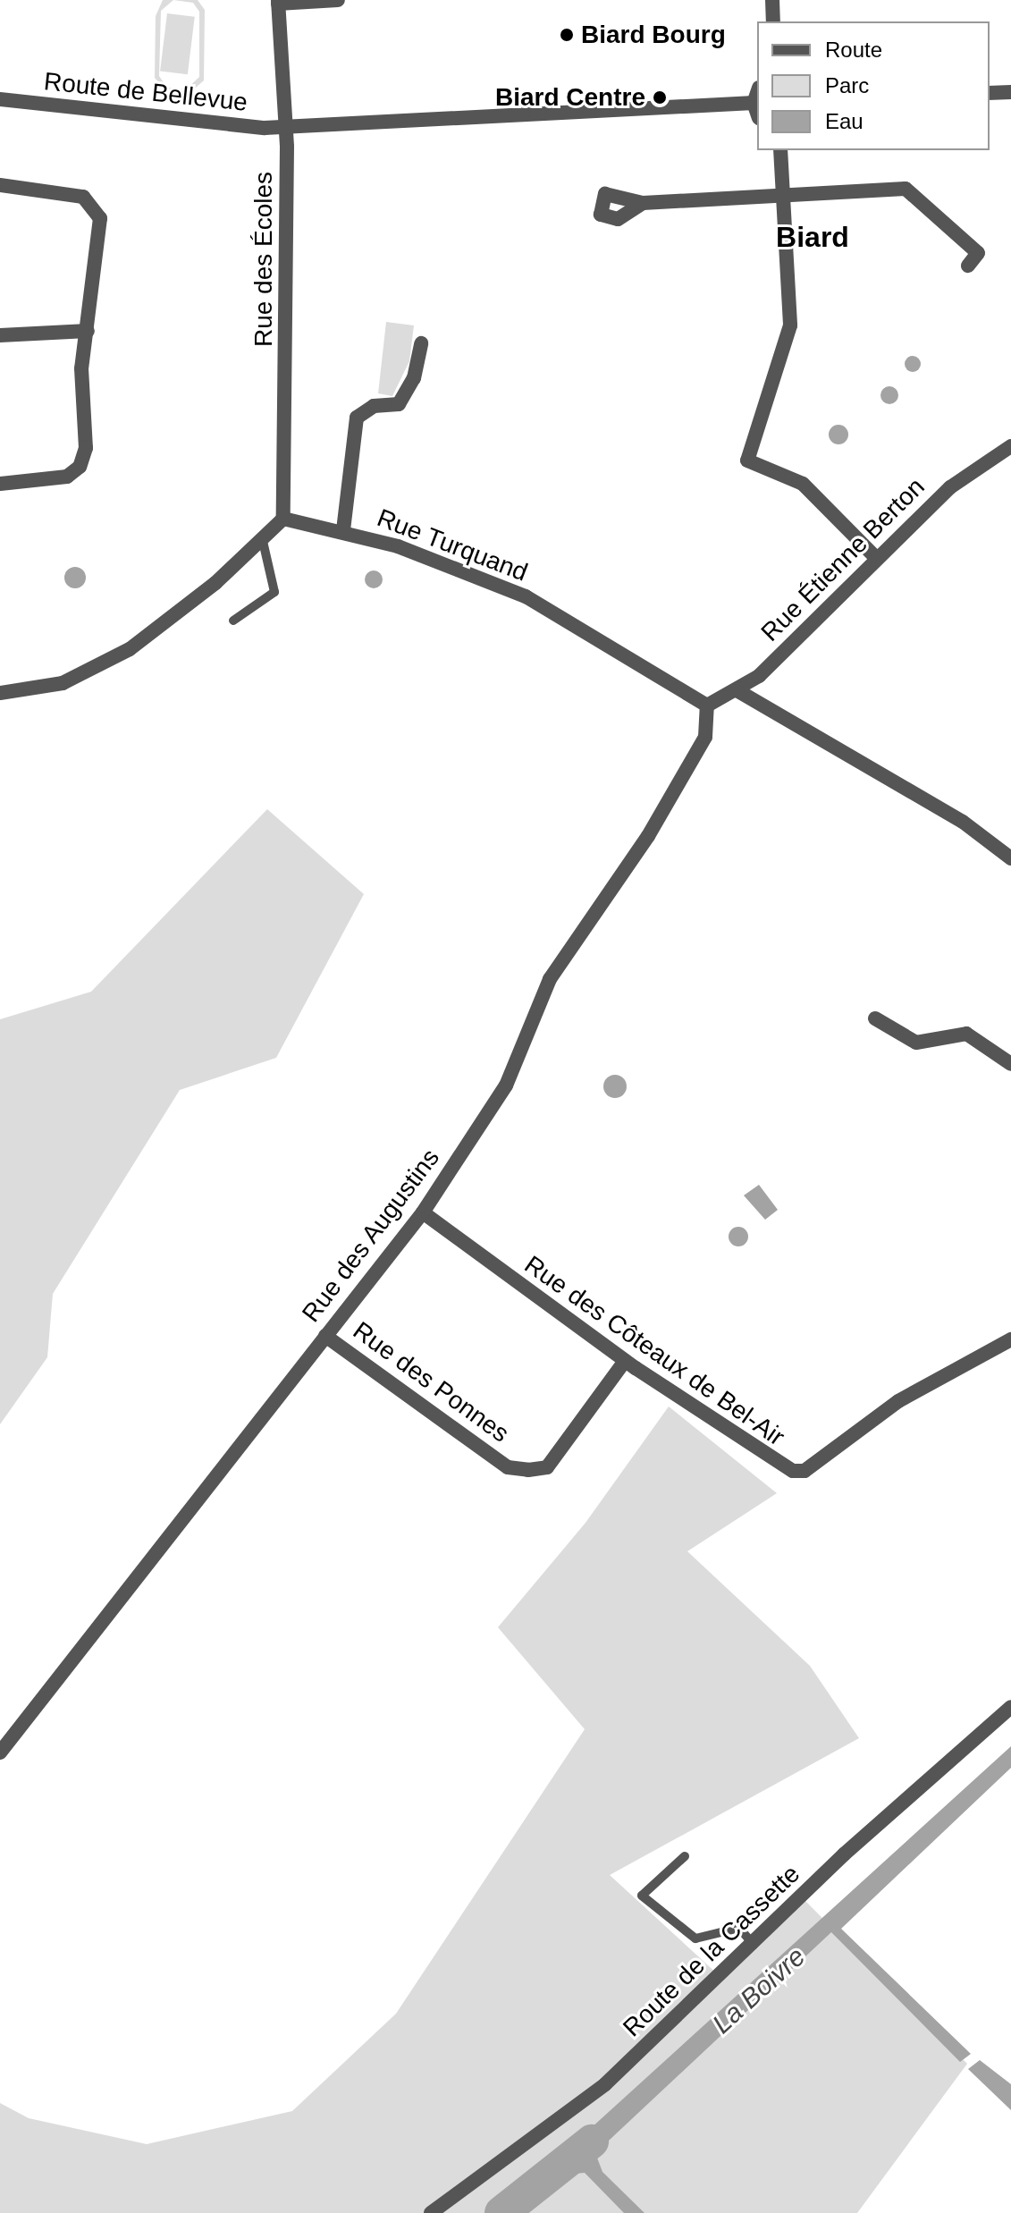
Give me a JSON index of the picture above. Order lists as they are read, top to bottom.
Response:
{
  "streets": {
    "street": [
      "Route de Bellevue",
      "Rue des Écoles",
      "Rue Turquand",
      "Rue Étienne Berton",
      "Rue des Augustins",
      "Rue des Côteaux de Bel-Air",
      "Rue des Ponnes",
      "Route de la Cassette"
    ]
  },
  "crossings": [
    ["Route de Bellevue", "Rue des Écoles"],
    ["Rue des Écoles", "Rue Turquand"],
    ["Rue Turquand", "Rue Étienne Berton"],
    ["Rue Turquand", "Rue des Augustins"],
    ["Rue Étienne Berton", "Rue des Augustins"],
    ["Rue des Augustins", "Rue des Côteaux de Bel-Air"],
    ["Rue des Augustins", "Rue des Ponnes"],
    ["Rue des Côteaux de Bel-Air", "Rue des Ponnes"]
  ],
  "districts": ["Biard"],
  "water": ["La Boivre"],
  "places": ["Biard Bourg", "Biard Centre"],
  "legend": ["Route", "Parc", "Eau"]
}
